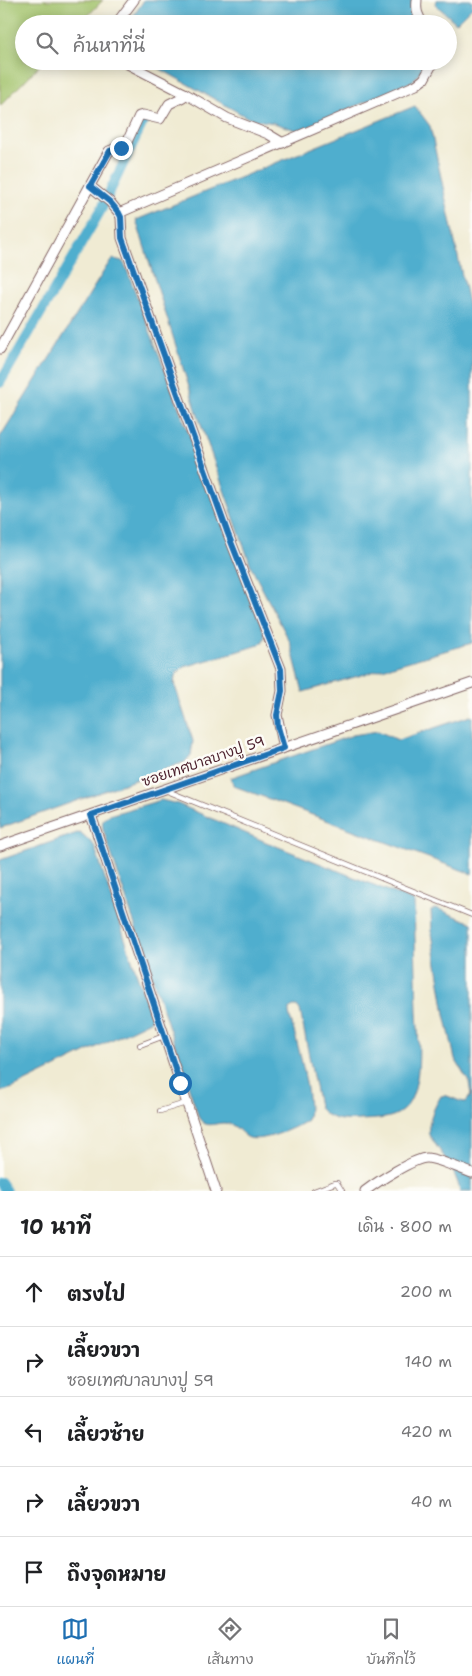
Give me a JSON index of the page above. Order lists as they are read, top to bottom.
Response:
{
  "streets": {
    "street": ["ซอยเทศบาลบางปู 59"]
  },
  "page": {
    "search": "ค้นหาที่นี่",
    "heading": ["10 นาที", "เดิน · 800 m"],
    "list": [
      ["ตรงไป", "200 m"],
      ["เลี้ยวขวา", "ซอยเทศบาลบางปู 59", "140 m"],
      ["เลี้ยวซ้าย", "420 m"],
      ["เลี้ยวขวา", "40 m"],
      "ถึงจุดหมาย"
    ],
    "nav": ["แผนที่", "เส้นทาง", "บันทึกไว้"]
  }
}
